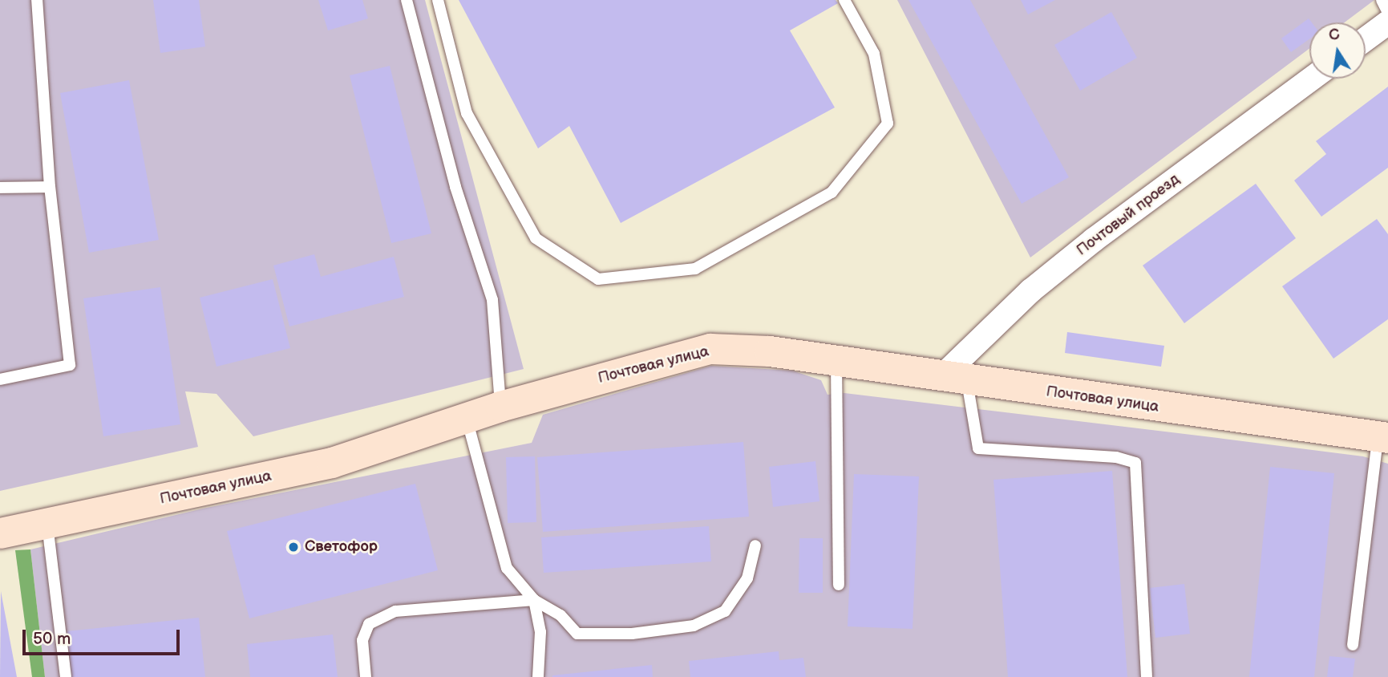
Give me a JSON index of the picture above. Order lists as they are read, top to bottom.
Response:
{
  "streets": {
    "street": ["Почтовый проезд", "Почтовая улица"]
  },
  "crossings": [
    ["Почтовый проезд", "Почтовая улица"]
  ],
  "places": ["Светофор"],
  "scale_bar": "50 m",
  "north": "top"
}
